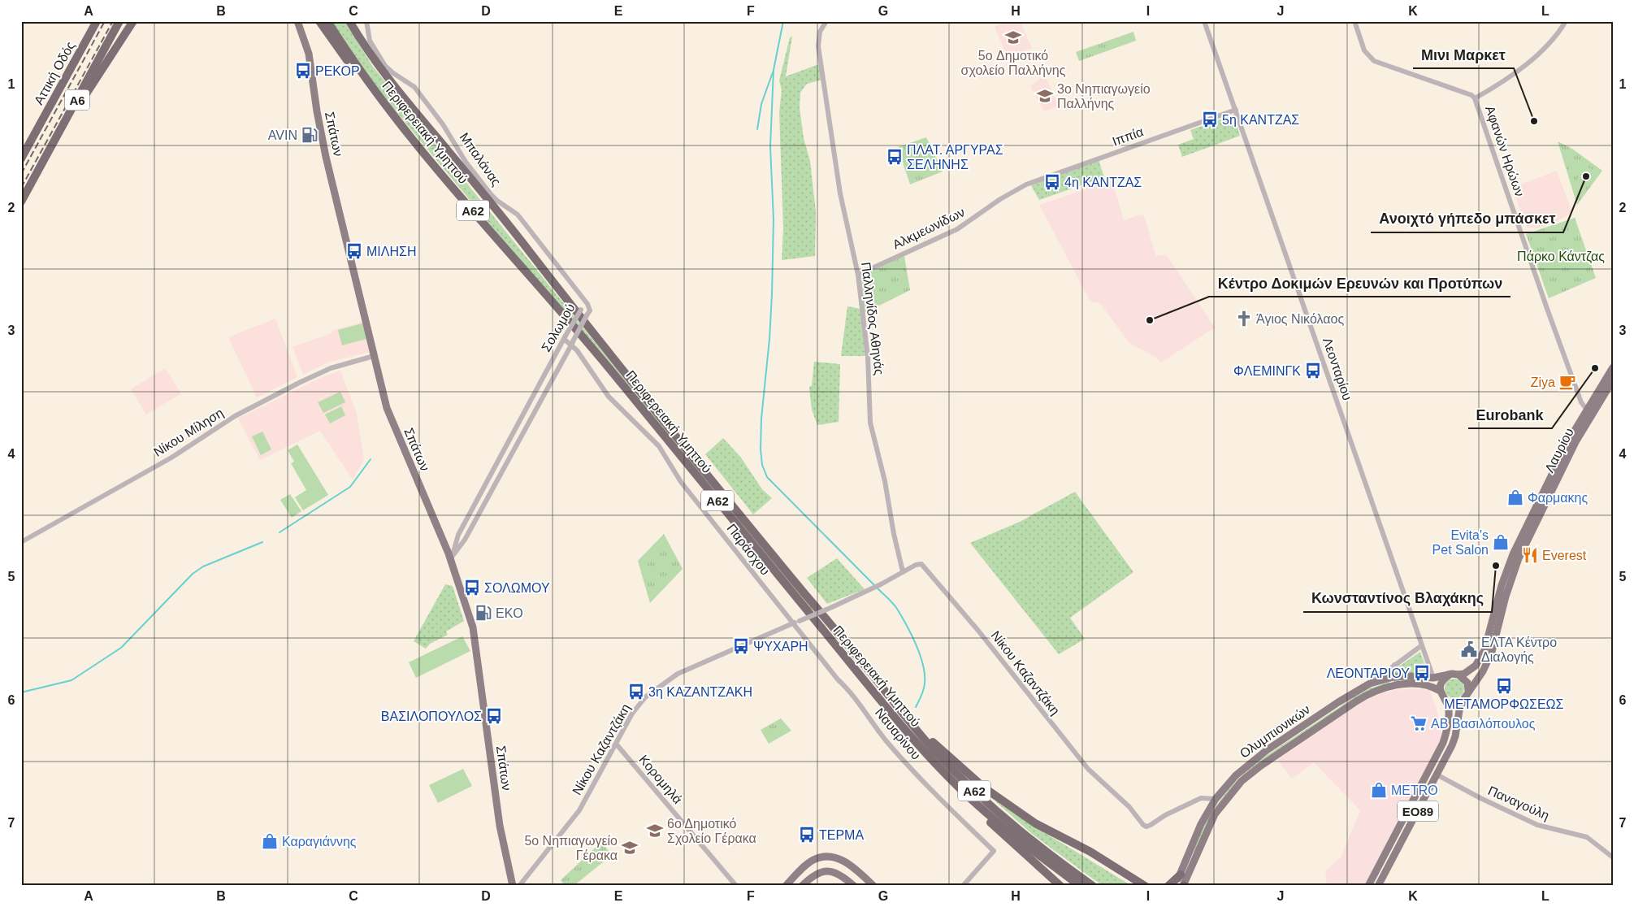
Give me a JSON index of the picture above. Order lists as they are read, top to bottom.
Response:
{
  "streets": {
    "highway": [
      "Αττική Οδός",
      "Α6",
      "Περιφερειακή Υμηττού",
      "Α62"
    ],
    "main road": [
      "Σπάτων",
      "Λαυρίου",
      "Ολυμπιονικών",
      "ΕΟ89"
    ],
    "street": [
      "Ιππία",
      "Αφανών Ηρώων",
      "Μπαλάνας",
      "Αλκμεωνίδων",
      "Παλληνίδος Αθηνάς",
      "Σολωμού",
      "Λεονταρίου",
      "Νίκου Μίληση",
      "Παράσχου",
      "Νίκου Καζαντζάκη",
      "Ναυαρίνου",
      "Κορομηλά",
      "Παναγούλη"
    ]
  },
  "crossings": [
    ["Σπάτων", "Σολωμού"],
    ["Σπάτων", "Νίκου Μίληση"],
    ["Ιππία", "Αλκμεωνίδων"],
    ["Ιππία", "Λεονταρίου"],
    ["Αφανών Ηρώων", "Λαυρίου"],
    ["Μπαλάνας", "Σολωμού"],
    ["Αλκμεωνίδων", "Παλληνίδος Αθηνάς"],
    ["Παλληνίδος Αθηνάς", "Νίκου Καζαντζάκη"],
    ["Σολωμού", "Παράσχου"],
    ["Λεονταρίου", "Ολυμπιονικών"],
    ["Λαυρίου", "Ολυμπιονικών"],
    ["Λαυρίου", "Παναγούλη"],
    ["Λαυρίου", "ΕΟ89"],
    ["Παράσχου", "Νίκου Καζαντζάκη"],
    ["Παράσχου", "Ναυαρίνου"],
    ["Νίκου Καζαντζάκη", "Ολυμπιονικών"],
    ["Νίκου Καζαντζάκη", "Ναυαρίνου"],
    ["Νίκου Καζαντζάκη", "Κορομηλά"],
    ["Ολυμπιονικών", "ΕΟ89"]
  ],
  "parks": ["Πάρκο Κάντζας"],
  "places": {
    "school or university": [
      "5o Δημοτικό σχολείο Παλλήνης",
      "3ο Νηπιαγωγείο Παλλήνης",
      "6ο Δημοτικό Σχολείο Γέρακα",
      "5ο Νηπιαγωγείο Γέρακα"
    ],
    "bus stop": [
      "ΡΕΚΟΡ",
      "5η ΚΑΝΤΖΑΣ",
      "ΠΛΑΤ. ΑΡΓΥΡΑΣ ΣΕΛΗΝΗΣ",
      "4η ΚΑΝΤΖΑΣ",
      "ΜΙΛΗΣΗ",
      "ΦΛΕΜΙΝΓΚ",
      "ΣΟΛΩΜΟΥ",
      "ΨΥΧΑΡΗ",
      "ΛΕΟΝΤΑΡΙΟΥ",
      "ΜΕΤΑΜΟΡΦΩΣΕΩΣ",
      "3η ΚΑΖΑΝΤΖΑΚΗ",
      "ΒΑΣΙΛΟΠΟΥΛΟΣ",
      "ΤΕΡΜΑ"
    ],
    "other": [
      "Μινι Μαρκετ",
      "Ανοιχτό γήπεδο μπάσκετ",
      "Κέντρο Δοκιμών Ερευνών και Προτύπων",
      "Eurobank",
      "Κωνσταντίνος Βλαχάκης"
    ],
    "fuel station": ["AVIN", "EKO"],
    "church": ["Άγιος Νικόλαος"],
    "cafe": ["Ziya"],
    "shop": [
      "Φαρμακης",
      "Evita's Pet Salon",
      "METRO",
      "Καραγιάννης"
    ],
    "restaurant": ["Everest"],
    "public building": ["ΕΛΤΑ Κέντρο Διαλογής"],
    "supermarket": ["ΑΒ Βασιλόπουλος"]
  },
  "grid": {
    "columns": [
      "A",
      "B",
      "C",
      "D",
      "E",
      "F",
      "G",
      "H",
      "I",
      "J",
      "K",
      "L"
    ],
    "rows": [
      "1",
      "2",
      "3",
      "4",
      "5",
      "6",
      "7"
    ]
  }
}
